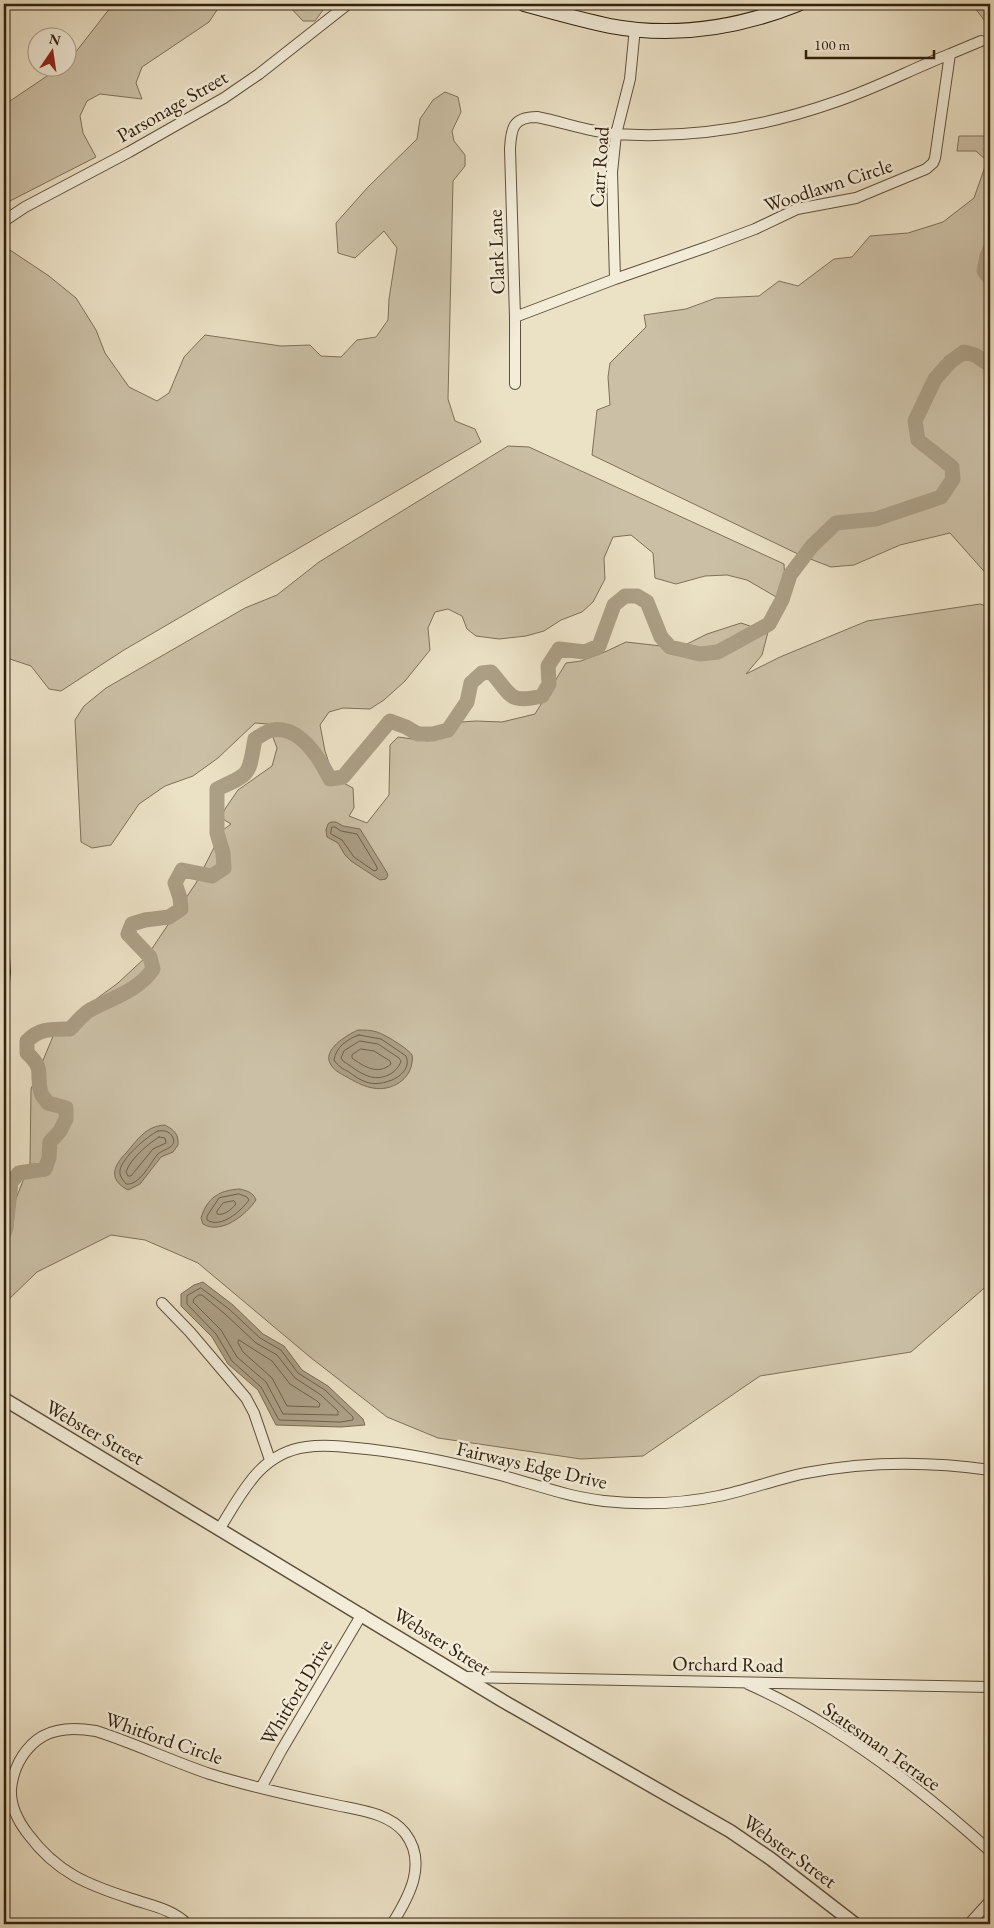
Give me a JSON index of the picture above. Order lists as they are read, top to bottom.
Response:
{
  "streets": {
    "street": [
      "Parsonage Street",
      "Carr Road",
      "Woodlawn Circle",
      "Clark Lane",
      "Webster Street",
      "Fairways Edge Drive",
      "Orchard Road",
      "Whitford Drive",
      "Whitford Circle",
      "Statesman Terrace"
    ]
  },
  "crossings": [
    ["Carr Road", "Woodlawn Circle"],
    ["Carr Road", "Clark Lane"],
    ["Woodlawn Circle", "Clark Lane"],
    ["Webster Street", "Fairways Edge Drive"],
    ["Webster Street", "Orchard Road"],
    ["Webster Street", "Whitford Drive"],
    ["Orchard Road", "Statesman Terrace"],
    ["Whitford Drive", "Whitford Circle"]
  ],
  "scale_bar": "100 m",
  "north": "top"
}
